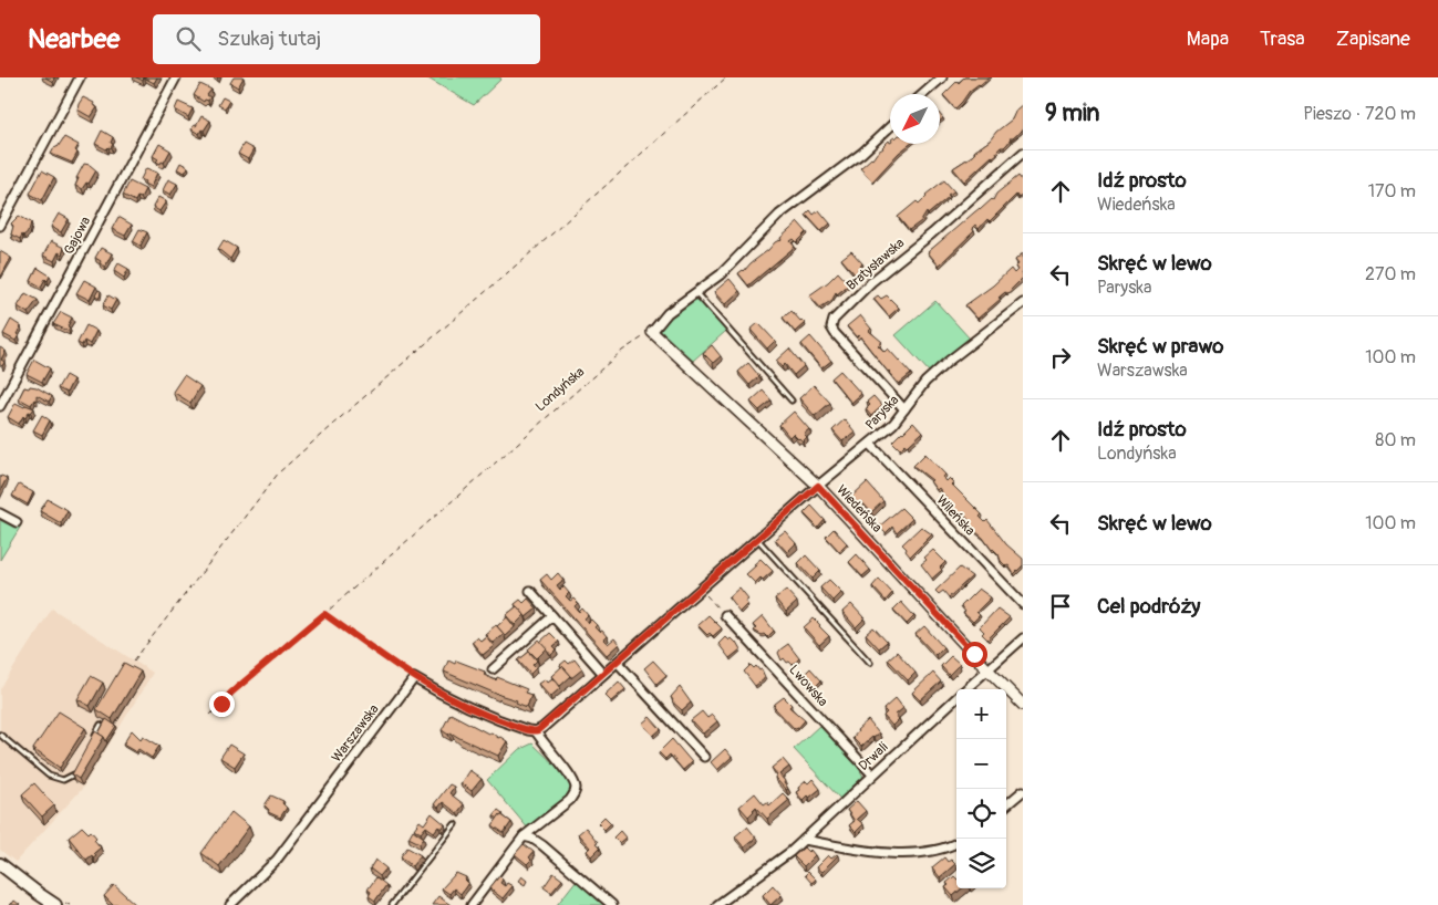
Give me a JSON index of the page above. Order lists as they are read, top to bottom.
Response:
{
  "streets": {
    "street": [
      "Gajowa",
      "Bratysławska",
      "Paryska",
      "Wiedeńska",
      "Wileńska",
      "Lwowska",
      "Warszawska",
      "Drwali"
    ],
    "path": ["Londyńska"]
  },
  "crossings": [
    ["Bratysławska", "Paryska"],
    ["Londyńska", "Wiedeńska"],
    ["Paryska", "Wiedeńska"],
    ["Paryska", "Wileńska"],
    ["Wiedeńska", "Drwali"],
    ["Lwowska", "Drwali"]
  ],
  "north": "bottom left",
  "page": {
    "header": "Nearbee",
    "search": "Szukaj tutaj",
    "nav": ["Mapa", "Trasa", "Zapisane"],
    "heading": ["9 min", "Pieszo · 720 m"],
    "list": [
      ["Idź prosto", "Wiedeńska", "170 m"],
      ["Skręć w lewo", "Paryska", "270 m"],
      ["Skręć w prawo", "Warszawska", "100 m"],
      ["Idź prosto", "Londyńska", "80 m"],
      ["Skręć w lewo", "100 m"],
      "Cel podróży"
    ],
    "map_buttons": ["+", "−"]
  }
}
